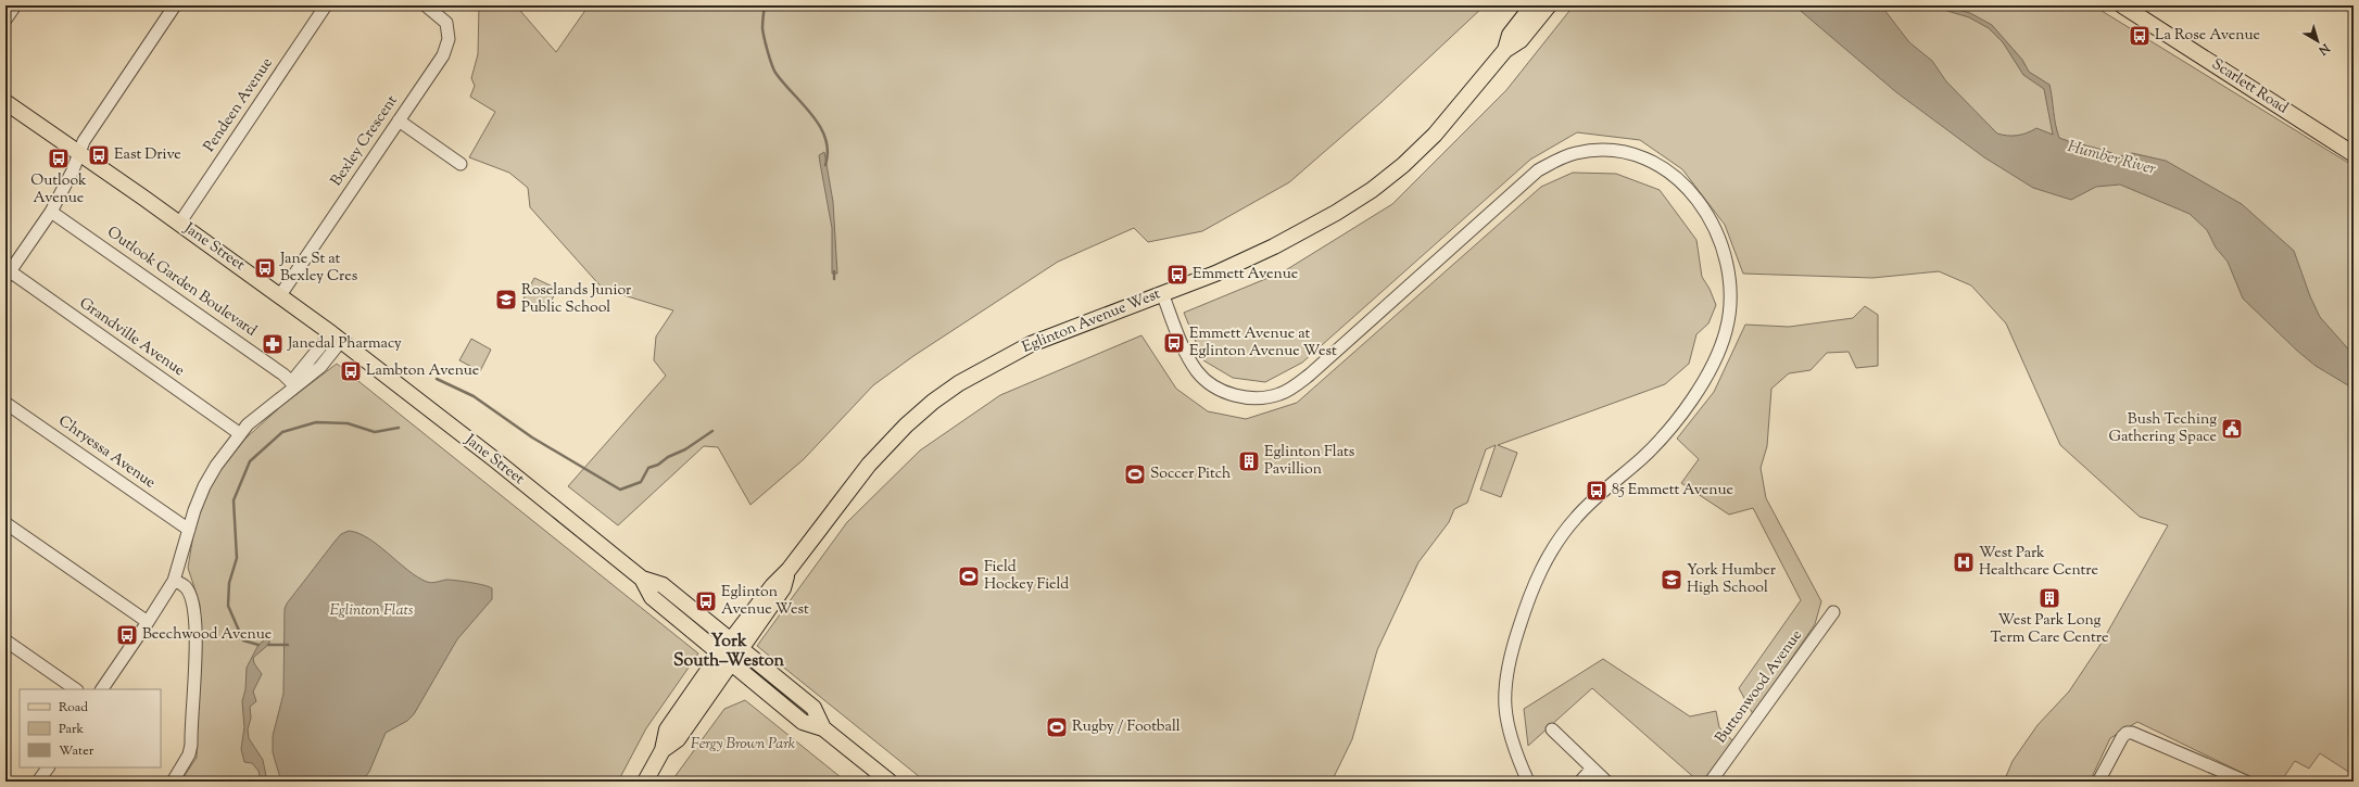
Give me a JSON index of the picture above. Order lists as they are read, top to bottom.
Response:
{
  "streets": {
    "main road": ["Scarlett Road", "Jane Street", "Eglinton Avenue West"],
    "street": [
      "Pendeen Avenue",
      "Bexley Crescent",
      "Outlook Garden Boulevard",
      "Grandville Avenue",
      "Chryessa Avenue",
      "Buttonwood Avenue"
    ]
  },
  "crossings": [
    ["Pendeen Avenue", "Jane Street"],
    ["Bexley Crescent", "Jane Street"],
    ["Jane Street", "Eglinton Avenue West"]
  ],
  "districts": ["York South–Weston"],
  "water": ["Humber River"],
  "parks": ["Eglinton Flats", "Fergy Brown Park"],
  "places": {
    "bus stop": [
      "La Rose Avenue",
      "East Drive",
      "Outlook Avenue",
      "Jane St at Bexley Cres",
      "Emmett Avenue",
      "Emmett Avenue at Eglinton Avenue West",
      "Lambton Avenue",
      "85 Emmett Avenue",
      "Eglinton Avenue West",
      "Beechwood Avenue"
    ],
    "school or university": ["Roselands Junior Public School", "York Humber High School"],
    "pharmacy": ["Janedal Pharmacy"],
    "public building": ["Bush Teching Gathering Space"],
    "building": ["Eglinton Flats Pavillion", "West Park Long Term Care Centre"],
    "sports": ["Soccer Pitch", "Field Hockey Field", "Rugby / Football"],
    "hospital": ["West Park Healthcare Centre"]
  },
  "legend": ["Road", "Park", "Water"],
  "north": "bottom right"
}
